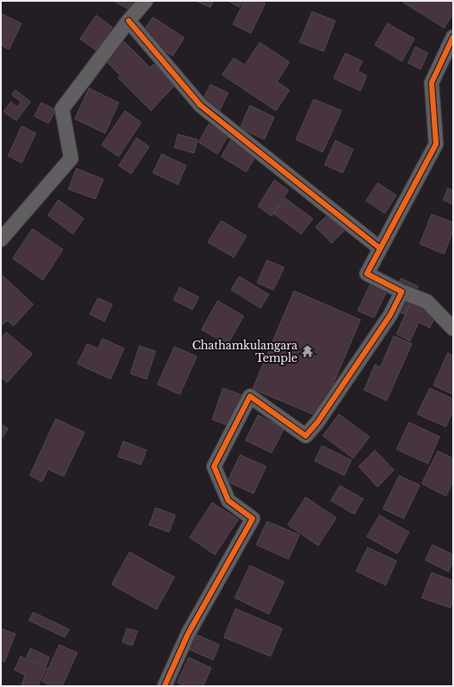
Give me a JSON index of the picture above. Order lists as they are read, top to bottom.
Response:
{
  "places": {
    "temple": ["Chathamkulangara Temple"]
  }
}
